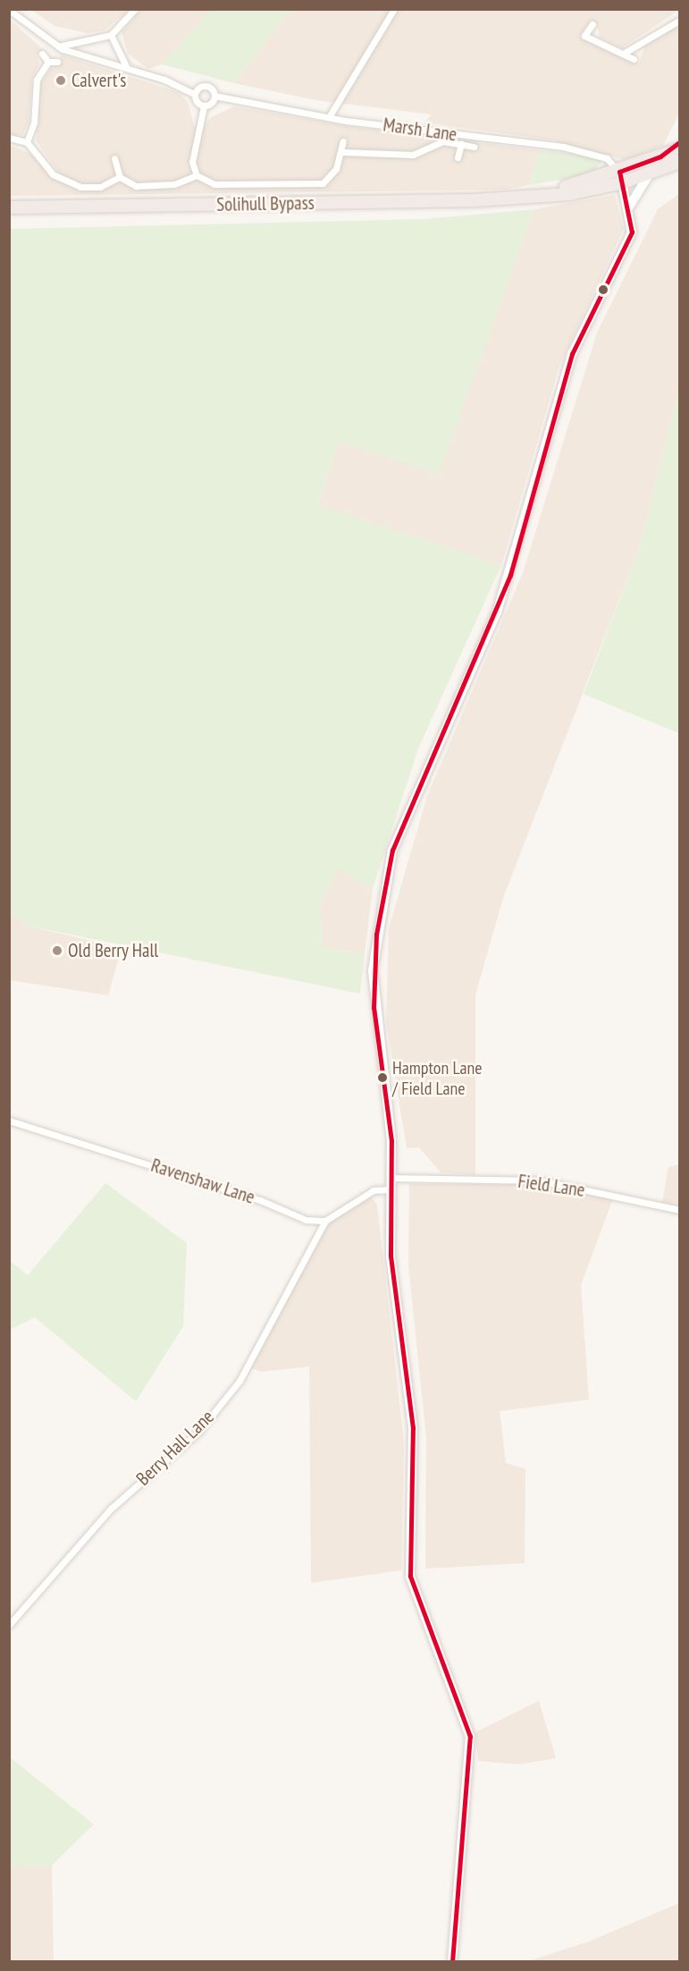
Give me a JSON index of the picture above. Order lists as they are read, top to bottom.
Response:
{
  "streets": {
    "highway": ["Solihull Bypass"],
    "street": [
      "Marsh Lane",
      "Ravenshaw Lane",
      "Field Lane",
      "Berry Hall Lane"
    ]
  },
  "crossings": [
    ["Marsh Lane", "Solihull Bypass"],
    ["Ravenshaw Lane", "Berry Hall Lane"]
  ],
  "places": ["Calvert's", "Old Berry Hall", "Hampton Lane / Field Lane"]
}
